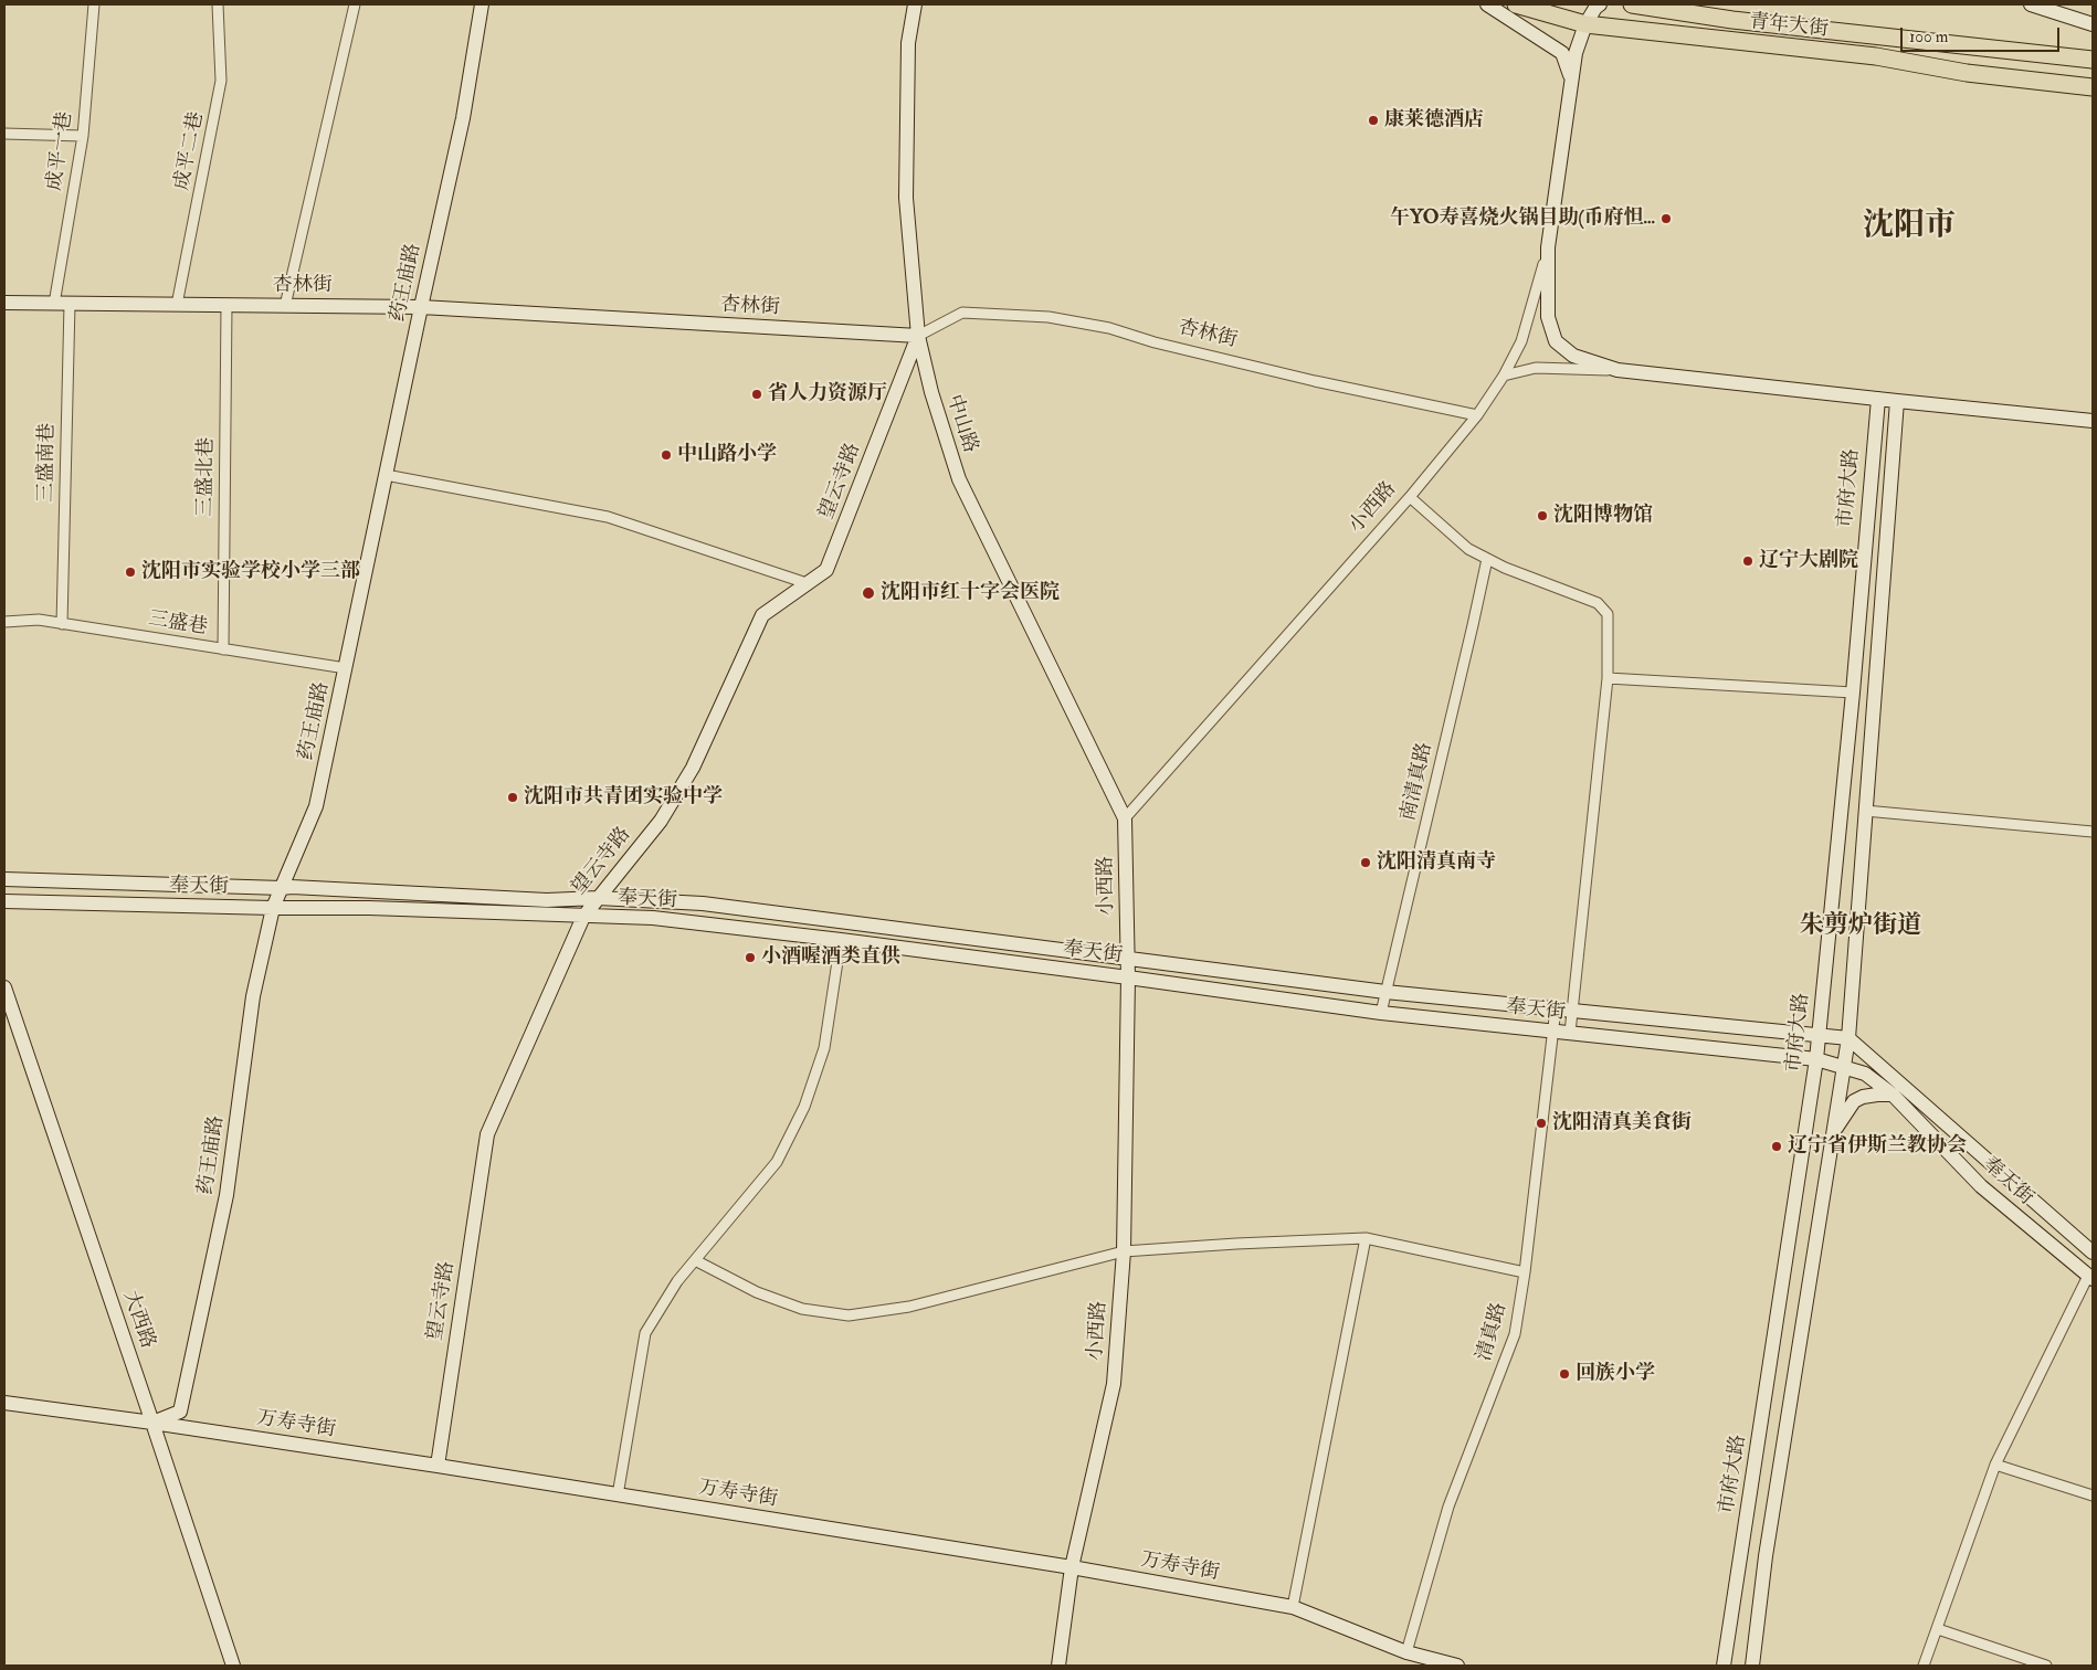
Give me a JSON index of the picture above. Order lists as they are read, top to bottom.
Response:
{
  "streets": {
    "main road": [
      "青年大街",
      "药王庙路",
      "杏林街",
      "中山路",
      "望云寺路",
      "市府大路",
      "小西路",
      "奉天街",
      "大西路",
      "万寿寺街"
    ],
    "street": [
      "成平一巷",
      "成平二巷",
      "三盛南巷",
      "三盛北巷",
      "三盛巷",
      "南清真路",
      "清真路"
    ]
  },
  "crossings": [
    ["成平一巷", "杏林街"],
    ["成平二巷", "杏林街"],
    ["药王庙路", "杏林街"],
    ["药王庙路", "三盛巷"],
    ["药王庙路", "奉天街"],
    ["药王庙路", "大西路"],
    ["药王庙路", "万寿寺街"],
    ["杏林街", "中山路"],
    ["杏林街", "三盛南巷"],
    ["杏林街", "三盛北巷"],
    ["杏林街", "望云寺路"],
    ["杏林街", "小西路"],
    ["中山路", "望云寺路"],
    ["中山路", "小西路"],
    ["三盛南巷", "三盛巷"],
    ["三盛北巷", "三盛巷"],
    ["望云寺路", "奉天街"],
    ["望云寺路", "万寿寺街"],
    ["市府大路", "奉天街"],
    ["小西路", "奉天街"],
    ["小西路", "万寿寺街"],
    ["南清真路", "奉天街"],
    ["奉天街", "清真路"],
    ["大西路", "万寿寺街"],
    ["清真路", "万寿寺街"]
  ],
  "districts": ["沈阳市", "朱剪炉街道"],
  "places": [
    "康莱德酒店",
    "午YO寿喜烧火锅目助(币府怛...",
    "省人力资源厅",
    "中山路小学",
    "沈阳博物馆",
    "辽宁大剧院",
    "沈阳市实验学校小学三部",
    "沈阳市红十字会医院",
    "沈阳市共青团实验中学",
    "沈阳清真南寺",
    "小酒喔酒类直供",
    "沈阳清真美食街",
    "辽宁省伊斯兰教协会",
    "回族小学"
  ],
  "scale_bar": "100 m"
}
